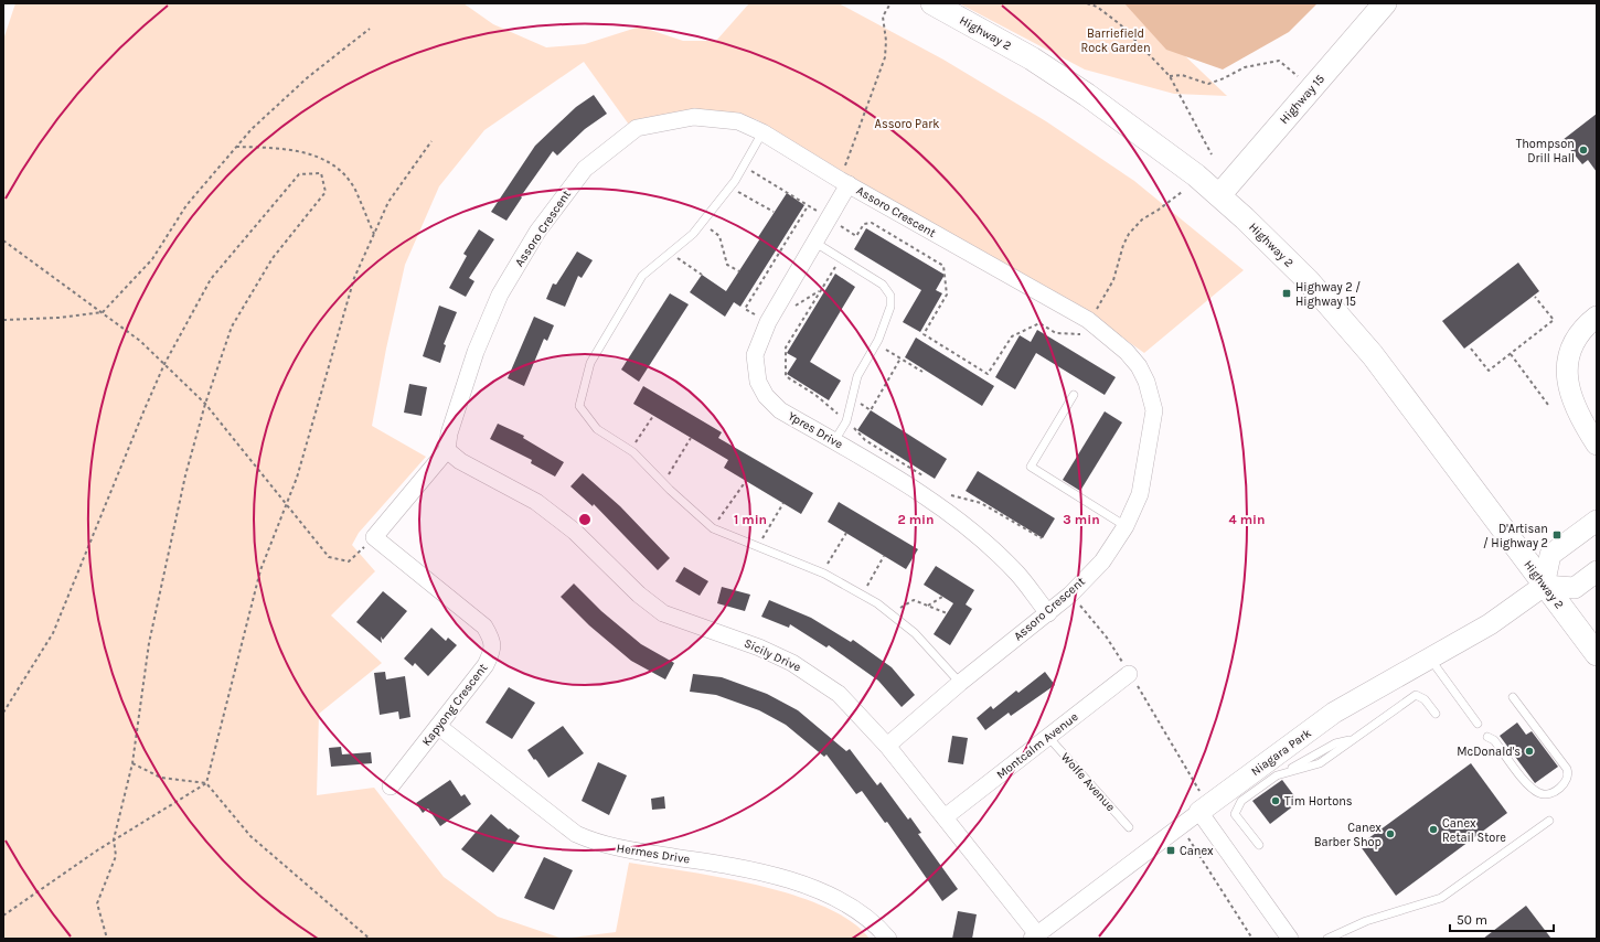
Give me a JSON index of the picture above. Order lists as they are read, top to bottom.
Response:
{
  "streets": {
    "main road": ["Highway 2", "Highway 15"],
    "street": [
      "Assoro Crescent",
      "Ypres Drive",
      "Sicily Drive",
      "Kapyong Crescent",
      "Montcalm Avenue",
      "Niagara Park",
      "Hermes Drive"
    ],
    "lane": ["Wolfe Avenue"]
  },
  "crossings": [
    ["Highway 2", "Highway 15"],
    ["Highway 2", "Niagara Park"],
    ["Assoro Crescent", "Ypres Drive"],
    ["Assoro Crescent", "Sicily Drive"],
    ["Sicily Drive", "Montcalm Avenue"],
    ["Sicily Drive", "Niagara Park"],
    ["Kapyong Crescent", "Hermes Drive"],
    ["Montcalm Avenue", "Wolfe Avenue"]
  ],
  "parks": ["Barriefield Rock Garden", "Assoro Park"],
  "places": {
    "other": [
      "Thompson Drill Hall",
      "McDonald's",
      "Tim Hortons",
      "Canex Retail Store",
      "Canex Barber Shop"
    ],
    "transit": ["Highway 2 / Highway 15", "D'Artisan / Highway 2", "Canex"]
  },
  "scale_bar": "50 m",
  "rings": [
    "1 min",
    "2 min",
    "3 min",
    "4 min"
  ]
}
